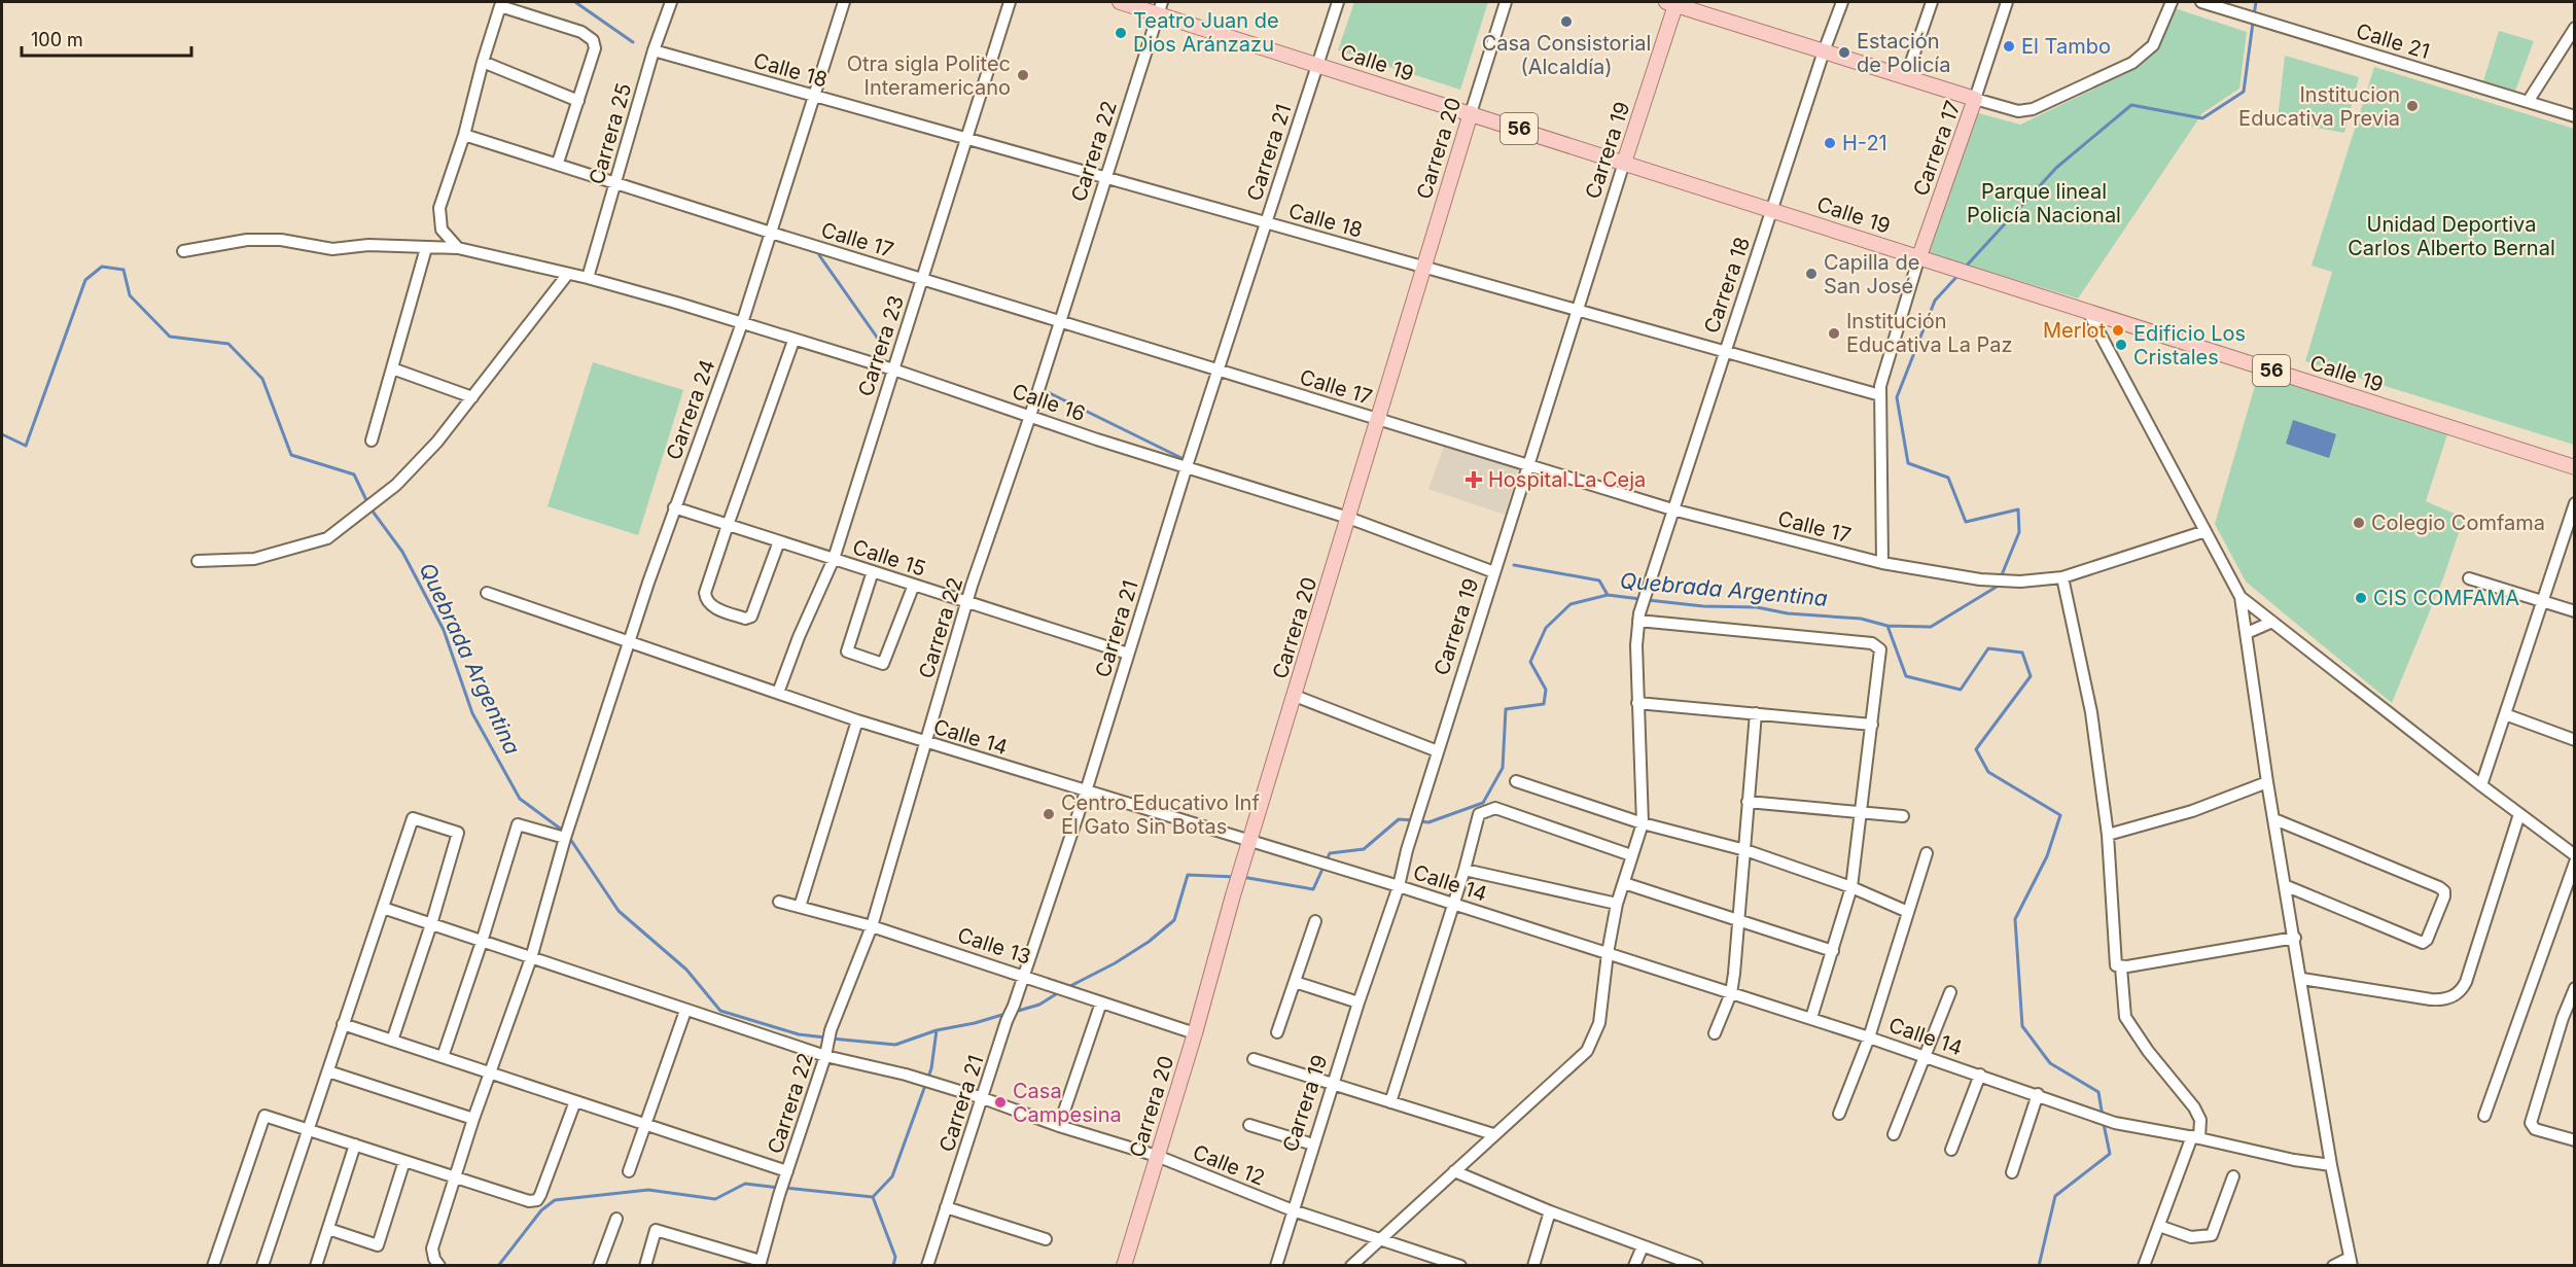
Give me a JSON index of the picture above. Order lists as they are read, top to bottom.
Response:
{
  "streets": {
    "main road": [
      "Calle 19",
      "56",
      "Carrera 20",
      "Carrera 17",
      "Carrera 19"
    ],
    "street": [
      "Calle 21",
      "Calle 18",
      "Carrera 25",
      "Carrera 22",
      "Carrera 21",
      "Calle 17",
      "Carrera 18",
      "Carrera 23",
      "Calle 16",
      "Carrera 24",
      "Calle 15",
      "Calle 14",
      "Calle 13",
      "Calle 12"
    ]
  },
  "crossings": [
    ["Calle 19", "Carrera 20"],
    ["Calle 19", "Carrera 17"],
    ["Calle 19", "Carrera 19"],
    ["Calle 19", "Carrera 22"],
    ["Calle 19", "Carrera 21"],
    ["Calle 19", "Carrera 18"],
    ["Calle 18", "Carrera 25"],
    ["Calle 18", "Carrera 20"],
    ["Calle 18", "Carrera 17"],
    ["Calle 18", "Carrera 19"],
    ["Calle 18", "Carrera 22"],
    ["Calle 18", "Carrera 21"],
    ["Calle 18", "Carrera 18"],
    ["Calle 18", "Carrera 23"],
    ["Calle 18", "Carrera 24"],
    ["Carrera 25", "Calle 17"],
    ["Carrera 25", "Calle 16"],
    ["Carrera 20", "Calle 17"],
    ["Carrera 20", "Calle 16"],
    ["Carrera 20", "Calle 14"],
    ["Carrera 20", "Calle 13"],
    ["Carrera 20", "Calle 12"],
    ["Carrera 17", "Calle 17"],
    ["Carrera 19", "Calle 17"],
    ["Carrera 19", "Calle 16"],
    ["Carrera 19", "Calle 14"],
    ["Carrera 19", "Calle 12"],
    ["Carrera 22", "Calle 17"],
    ["Carrera 22", "Calle 16"],
    ["Carrera 22", "Calle 15"],
    ["Carrera 22", "Calle 14"],
    ["Carrera 22", "Calle 13"],
    ["Carrera 22", "Calle 12"],
    ["Carrera 21", "Calle 17"],
    ["Carrera 21", "Calle 16"],
    ["Carrera 21", "Calle 15"],
    ["Carrera 21", "Calle 14"],
    ["Carrera 21", "Calle 13"],
    ["Carrera 21", "Calle 12"],
    ["Calle 17", "Carrera 18"],
    ["Calle 17", "Carrera 23"],
    ["Calle 17", "Carrera 24"],
    ["Carrera 23", "Calle 16"],
    ["Carrera 23", "Calle 15"],
    ["Carrera 23", "Calle 14"],
    ["Calle 16", "Carrera 24"],
    ["Carrera 24", "Calle 15"],
    ["Carrera 24", "Calle 14"],
    ["Carrera 24", "Calle 12"]
  ],
  "water": ["Quebrada Argentina"],
  "parks": ["Parque lineal Policía Nacional", "Unidad Deportiva Carlos Alberto Bernal"],
  "places": {
    "other": [
      "Casa Consistorial (Alcaldía)",
      "Teatro Juan de Dios Aránzazu",
      "El Tambo",
      "Estación de Policía",
      "Otra sigla Politec Interamericano",
      "Institucion Educativa Previa",
      "H-21",
      "Capilla de San José",
      "Merlot",
      "Institución Educativa La Paz",
      "Edificio Los Cristales",
      "Colegio Comfama",
      "CIS COMFAMA",
      "Centro Educativo Inf El Gato Sin Botas",
      "Casa Campesina"
    ],
    "health": ["Hospital La Ceja"]
  },
  "scale_bar": "100 m"
}
